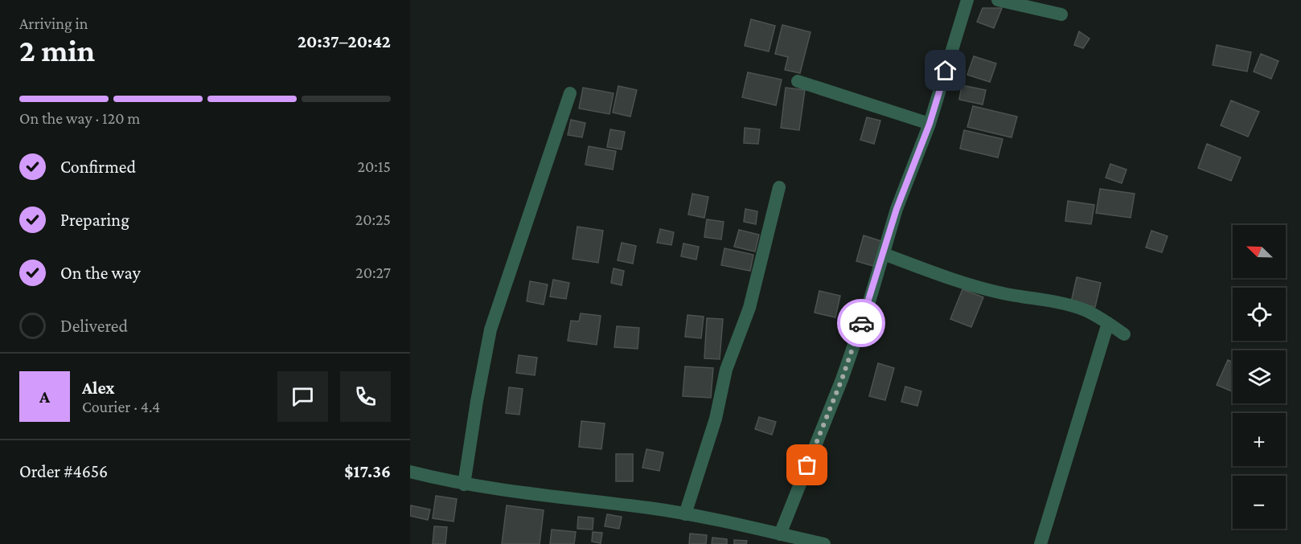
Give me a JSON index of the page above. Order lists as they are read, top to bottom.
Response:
{
  "north": "top left",
  "page": {
    "heading": ["2 min", "Arriving in", "20:37–20:42"],
    "panel": [
      "Alex",
      "Courier · 4.4",
      "Order #4656",
      "$17.36"
    ],
    "bar": "On the way · 120 m",
    "list": [
      ["Confirmed", "20:15"],
      ["Preparing", "20:25"],
      ["On the way", "20:27"],
      "Delivered"
    ],
    "map_buttons": ["+", "−"],
    "round": "A"
  }
}
